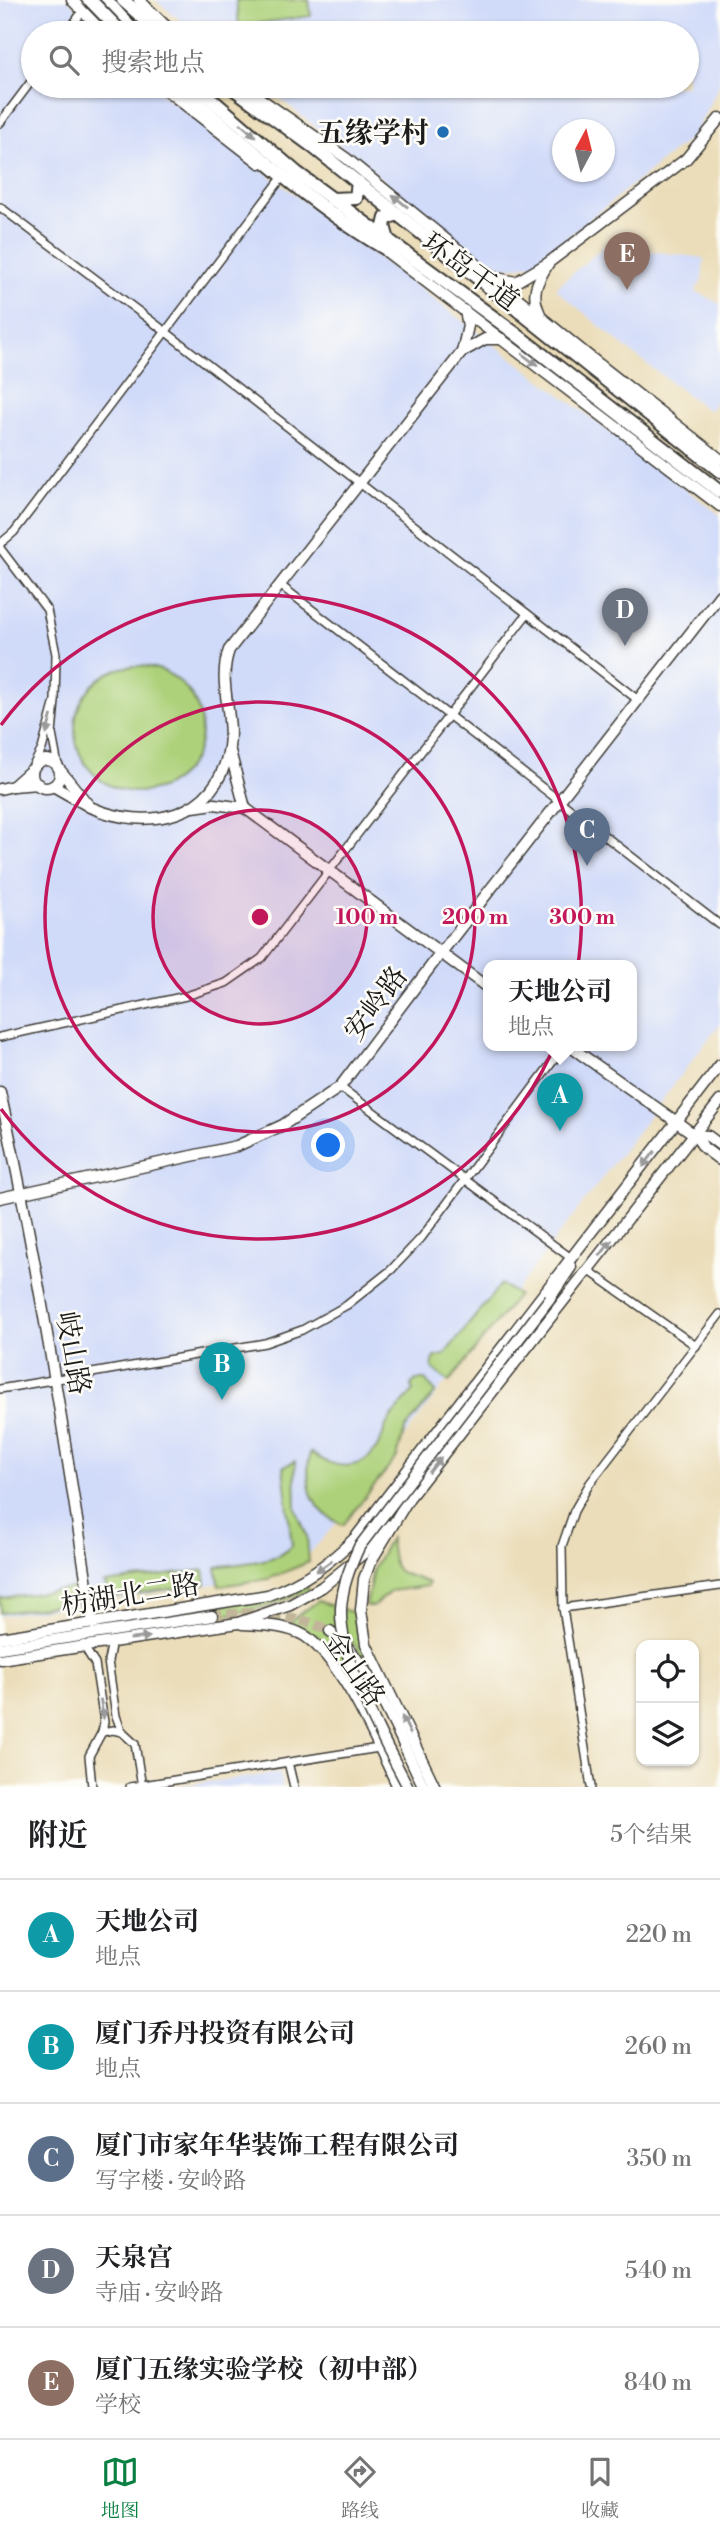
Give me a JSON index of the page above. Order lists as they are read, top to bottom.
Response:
{
  "streets": {
    "highway": ["环岛干道"],
    "main road": [
      "安岭路",
      "岐山路",
      "枋湖北二路",
      "金山路"
    ]
  },
  "crossings": [
    ["安岭路", "岐山路"],
    ["岐山路", "枋湖北二路"],
    ["枋湖北二路", "金山路"]
  ],
  "one_way": ["金山路"],
  "places": ["五缘学村"],
  "north": "top",
  "page": {
    "search": "搜索地点",
    "pins": [
      "E",
      "D",
      "C",
      "A",
      "B"
    ],
    "popup": ["天地公司", "地点"],
    "heading": ["附近", "5个结果"],
    "list": [
      {
        "mark": "A",
        "name": "天地公司",
        "note": "地点",
        "value": "220 m"
      },
      {
        "mark": "B",
        "name": "厦门乔丹投资有限公司",
        "note": "地点",
        "value": "260 m"
      },
      {
        "mark": "C",
        "name": "厦门市家年华装饰工程有限公司",
        "note": "写字楼 · 安岭路",
        "value": "350 m"
      },
      {
        "mark": "D",
        "name": "天泉宫",
        "note": "寺庙 · 安岭路",
        "value": "540 m"
      },
      {
        "mark": "E",
        "name": "厦门五缘实验学校（初中部）",
        "note": "学校",
        "value": "840 m"
      }
    ],
    "nav": ["地图", "路线", "收藏"]
  },
  "rings": ["100 m", "200 m", "300 m"]
}
